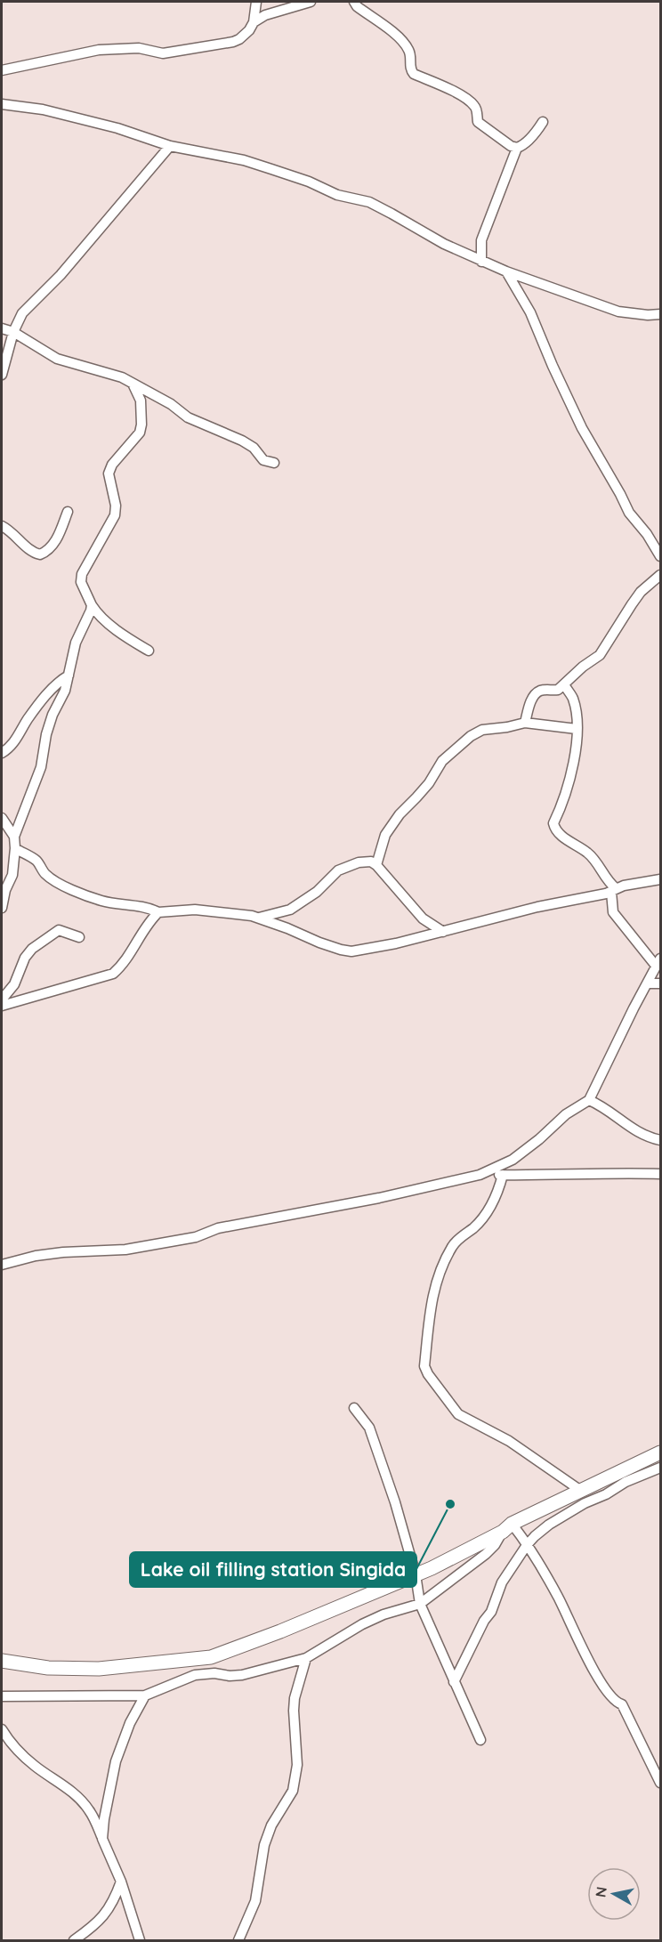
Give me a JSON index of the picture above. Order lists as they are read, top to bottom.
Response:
{
  "places": ["Lake oil filling station Singida"],
  "north": "left"
}
